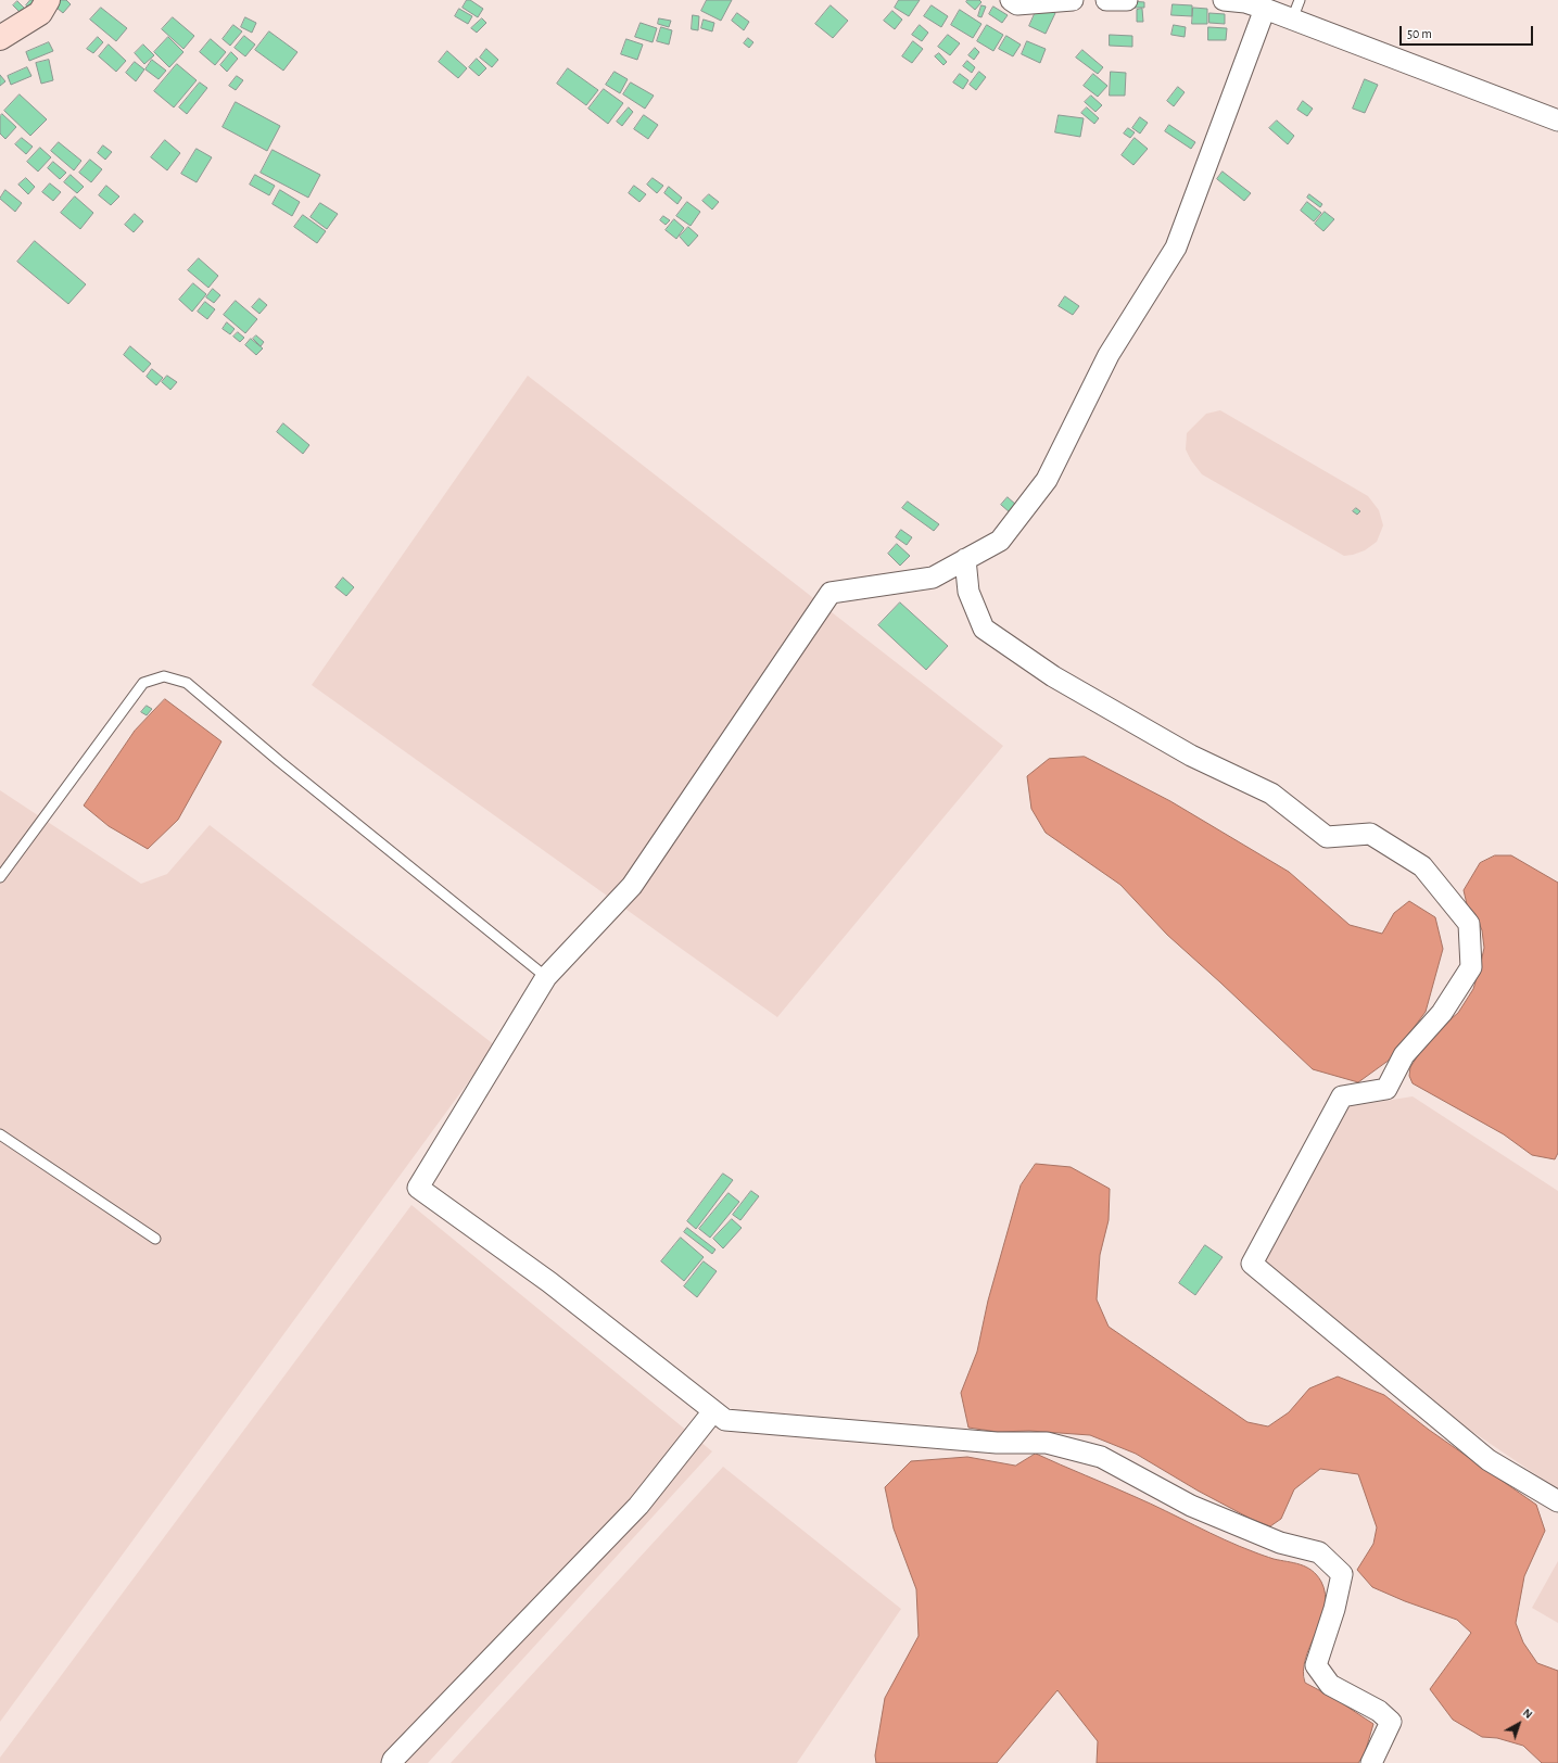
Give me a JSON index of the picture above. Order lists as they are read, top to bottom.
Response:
{
  "scale_bar": "50 m",
  "north": "top right"
}
